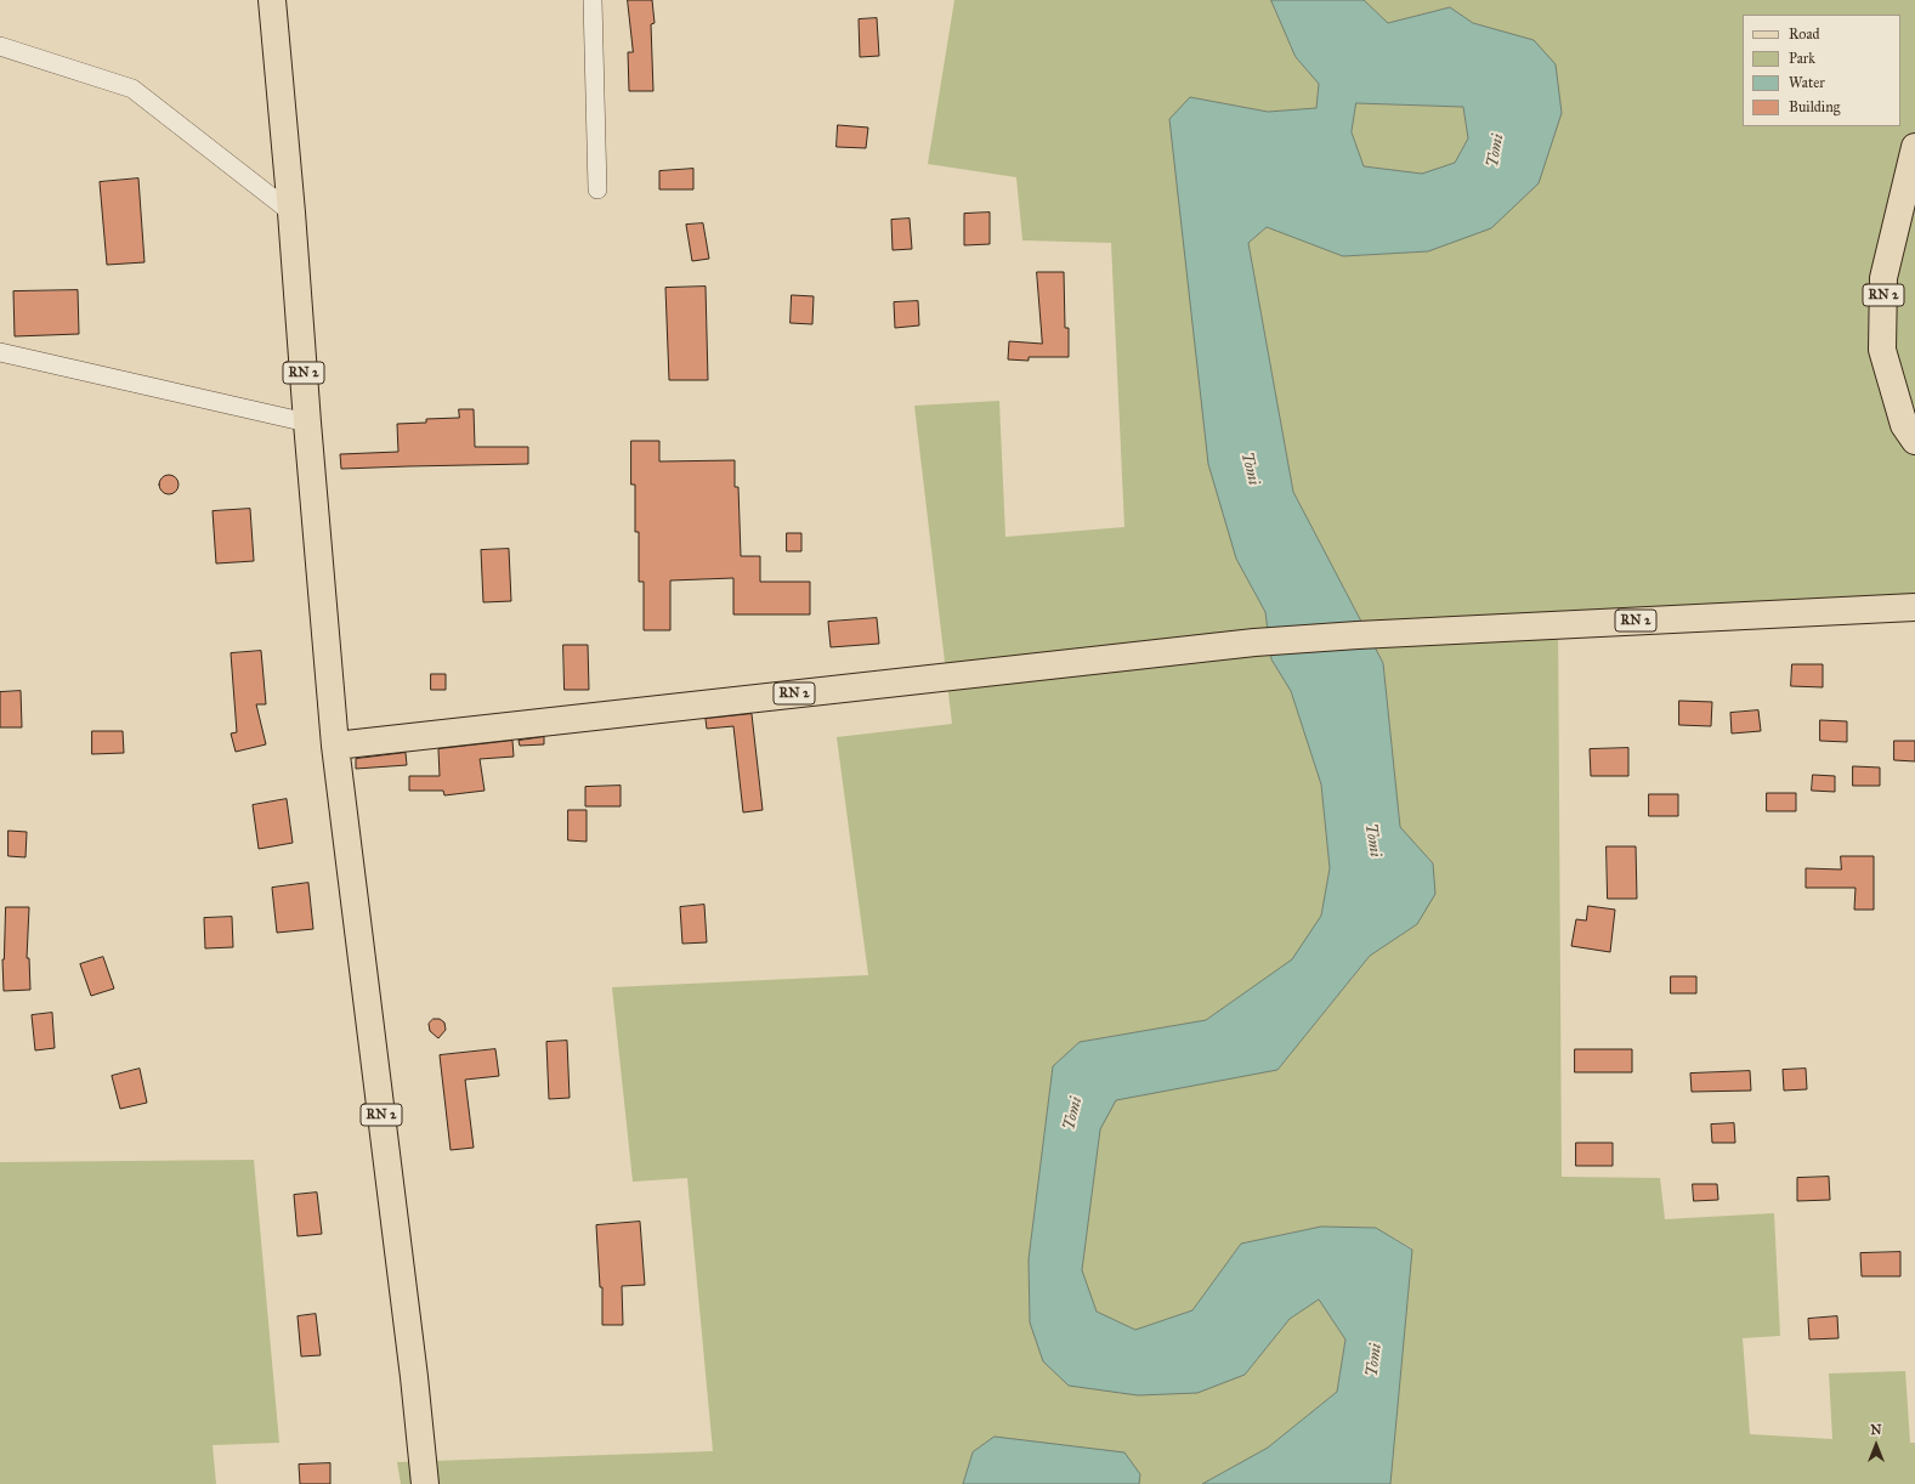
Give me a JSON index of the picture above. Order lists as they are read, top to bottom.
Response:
{
  "streets": {
    "main road": ["RN 2"]
  },
  "water": ["Tomi"],
  "legend": [
    "Road",
    "Park",
    "Water",
    "Building"
  ],
  "north": "top"
}
